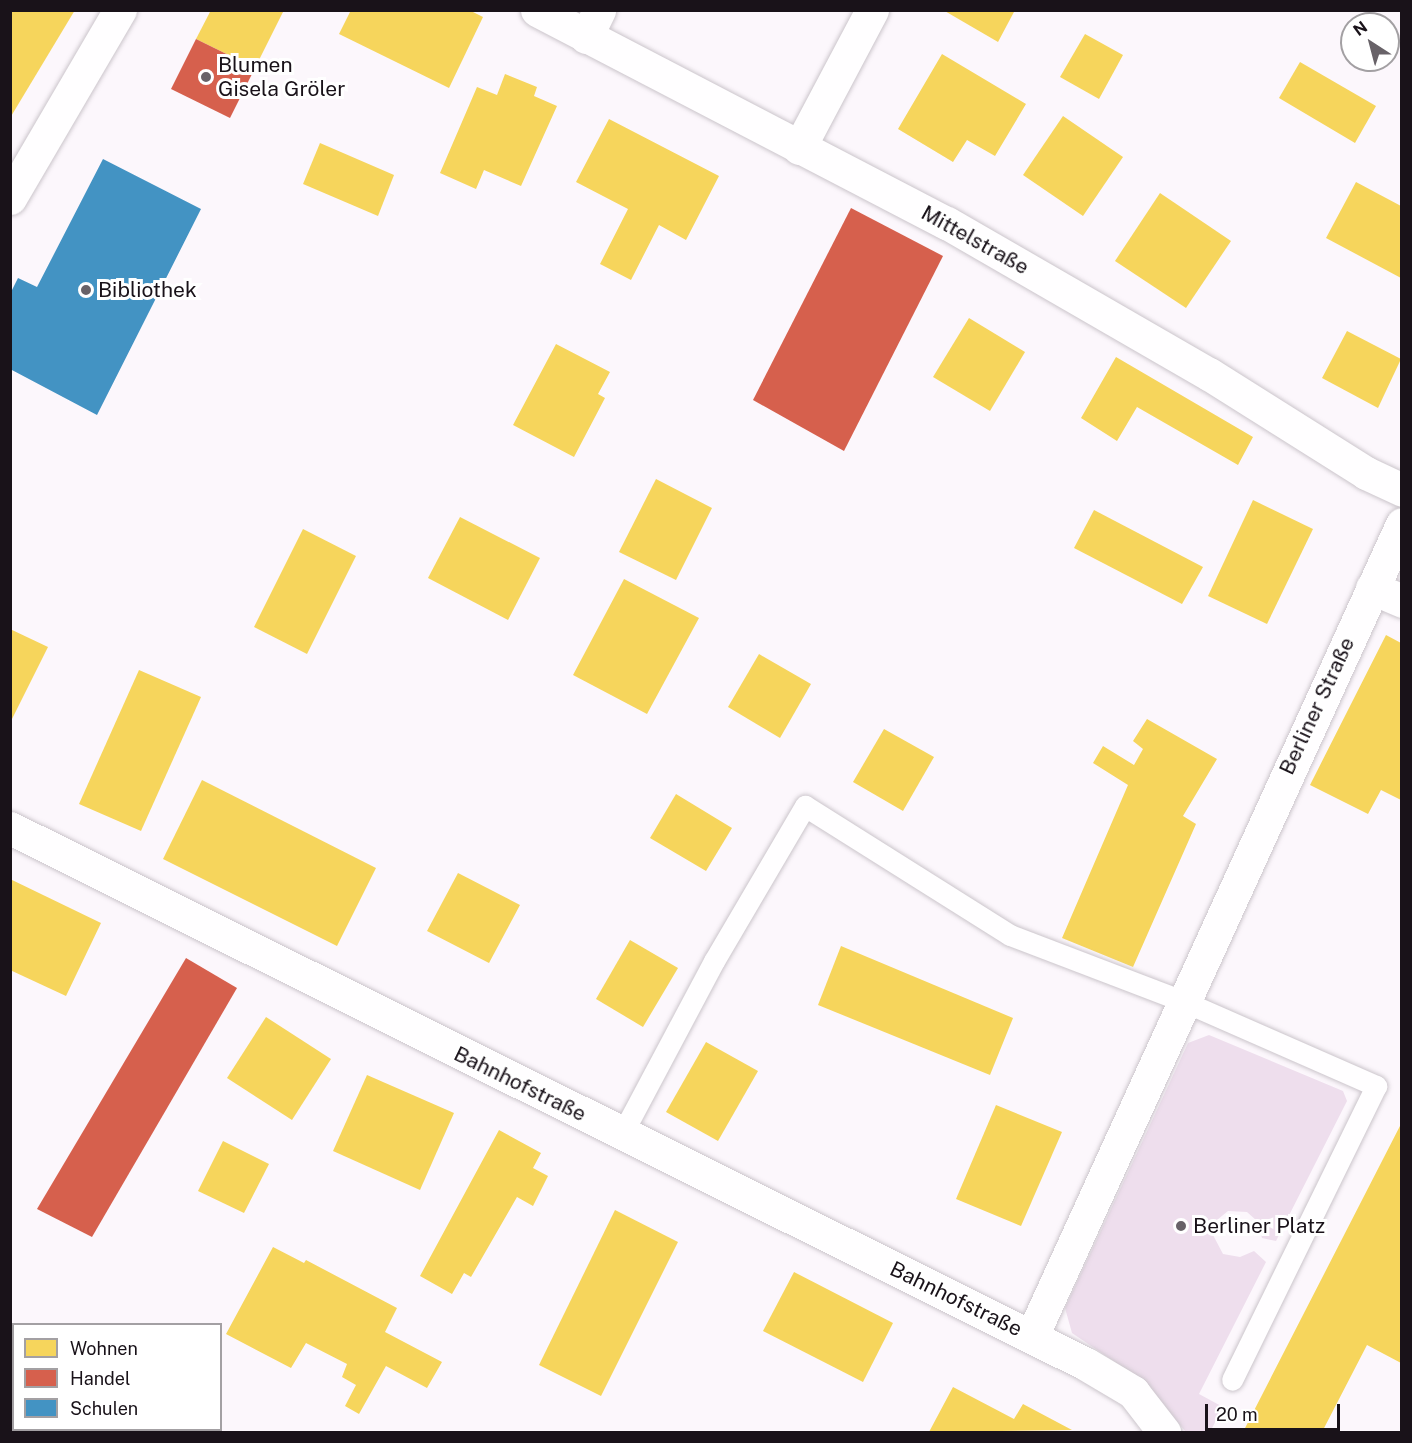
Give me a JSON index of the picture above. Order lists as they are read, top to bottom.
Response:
{
  "streets": {
    "street": ["Mittelstraße", "Berliner Straße", "Bahnhofstraße"]
  },
  "places": ["Blumen Gisela Gröler", "Bibliothek", "Berliner Platz"],
  "legend": ["Wohnen", "Handel", "Schulen"],
  "scale_bar": "20 m",
  "north": "top left"
}
